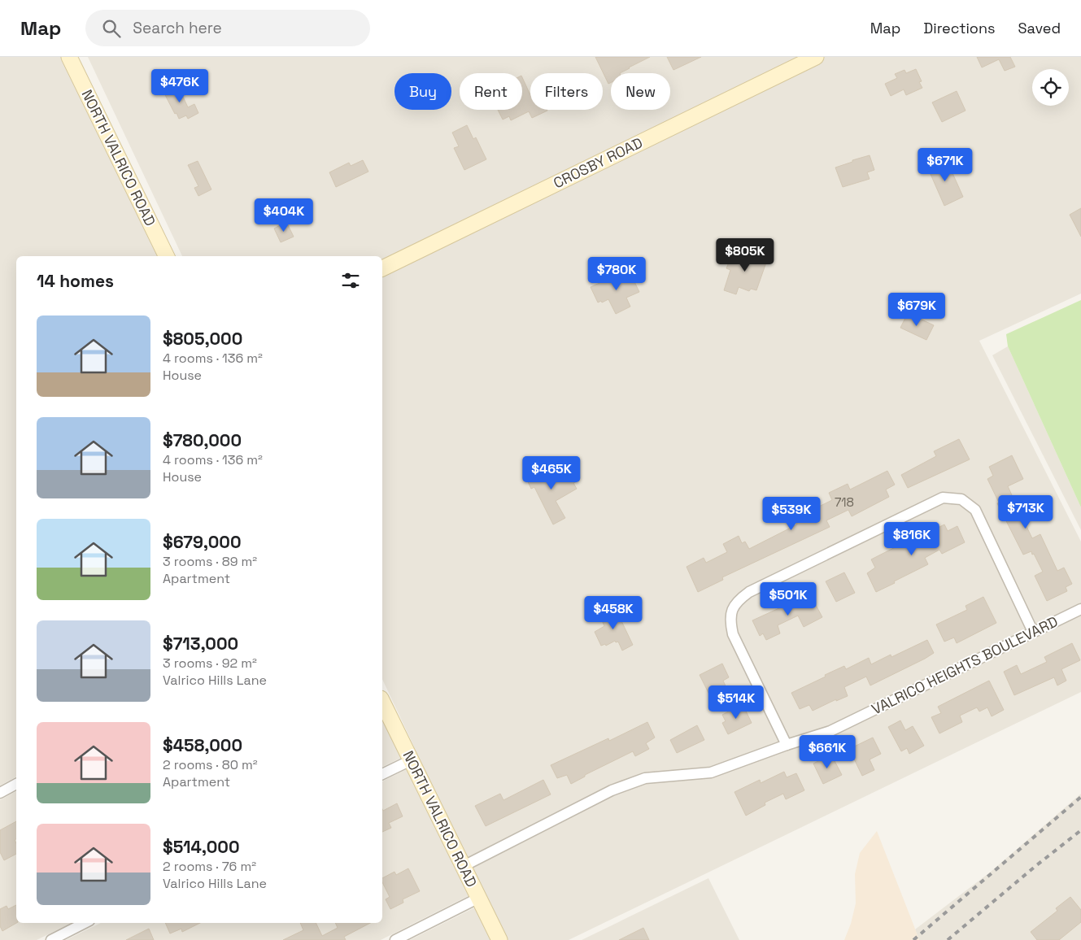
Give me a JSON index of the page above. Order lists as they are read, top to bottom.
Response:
{
  "streets": {
    "street": ["NORTH VALRICO ROAD", "CROSBY ROAD", "VALRICO HEIGHTS BOULEVARD"]
  },
  "crossings": [
    ["NORTH VALRICO ROAD", "VALRICO HEIGHTS BOULEVARD"]
  ],
  "house_numbers": ["718"],
  "page": {
    "header": "Map",
    "search": "Search here",
    "nav": ["Map", "Directions", "Saved"],
    "price": [
      "$476K",
      "$671K",
      "$404K",
      "$805K",
      "$780K",
      "$679K",
      "$465K",
      "$713K",
      "$539K",
      "$816K",
      "$501K",
      "$458K",
      "$514K",
      "$661K"
    ],
    "chip": [
      "Buy",
      "Rent",
      "Filters",
      "New"
    ],
    "heading": "14 homes",
    "list": [
      {
        "name": "$805,000",
        "note": "4 rooms · 136 m² · House"
      },
      {
        "name": "$780,000",
        "note": "4 rooms · 136 m² · House"
      },
      {
        "name": "$679,000",
        "note": "3 rooms · 89 m² · Apartment"
      },
      {
        "name": "$713,000",
        "note": "3 rooms · 92 m² · Valrico Hills Lane"
      },
      {
        "name": "$458,000",
        "note": "2 rooms · 80 m² · Apartment"
      },
      {
        "name": "$514,000",
        "note": "2 rooms · 76 m² · Valrico Hills Lane"
      }
    ]
  }
}
